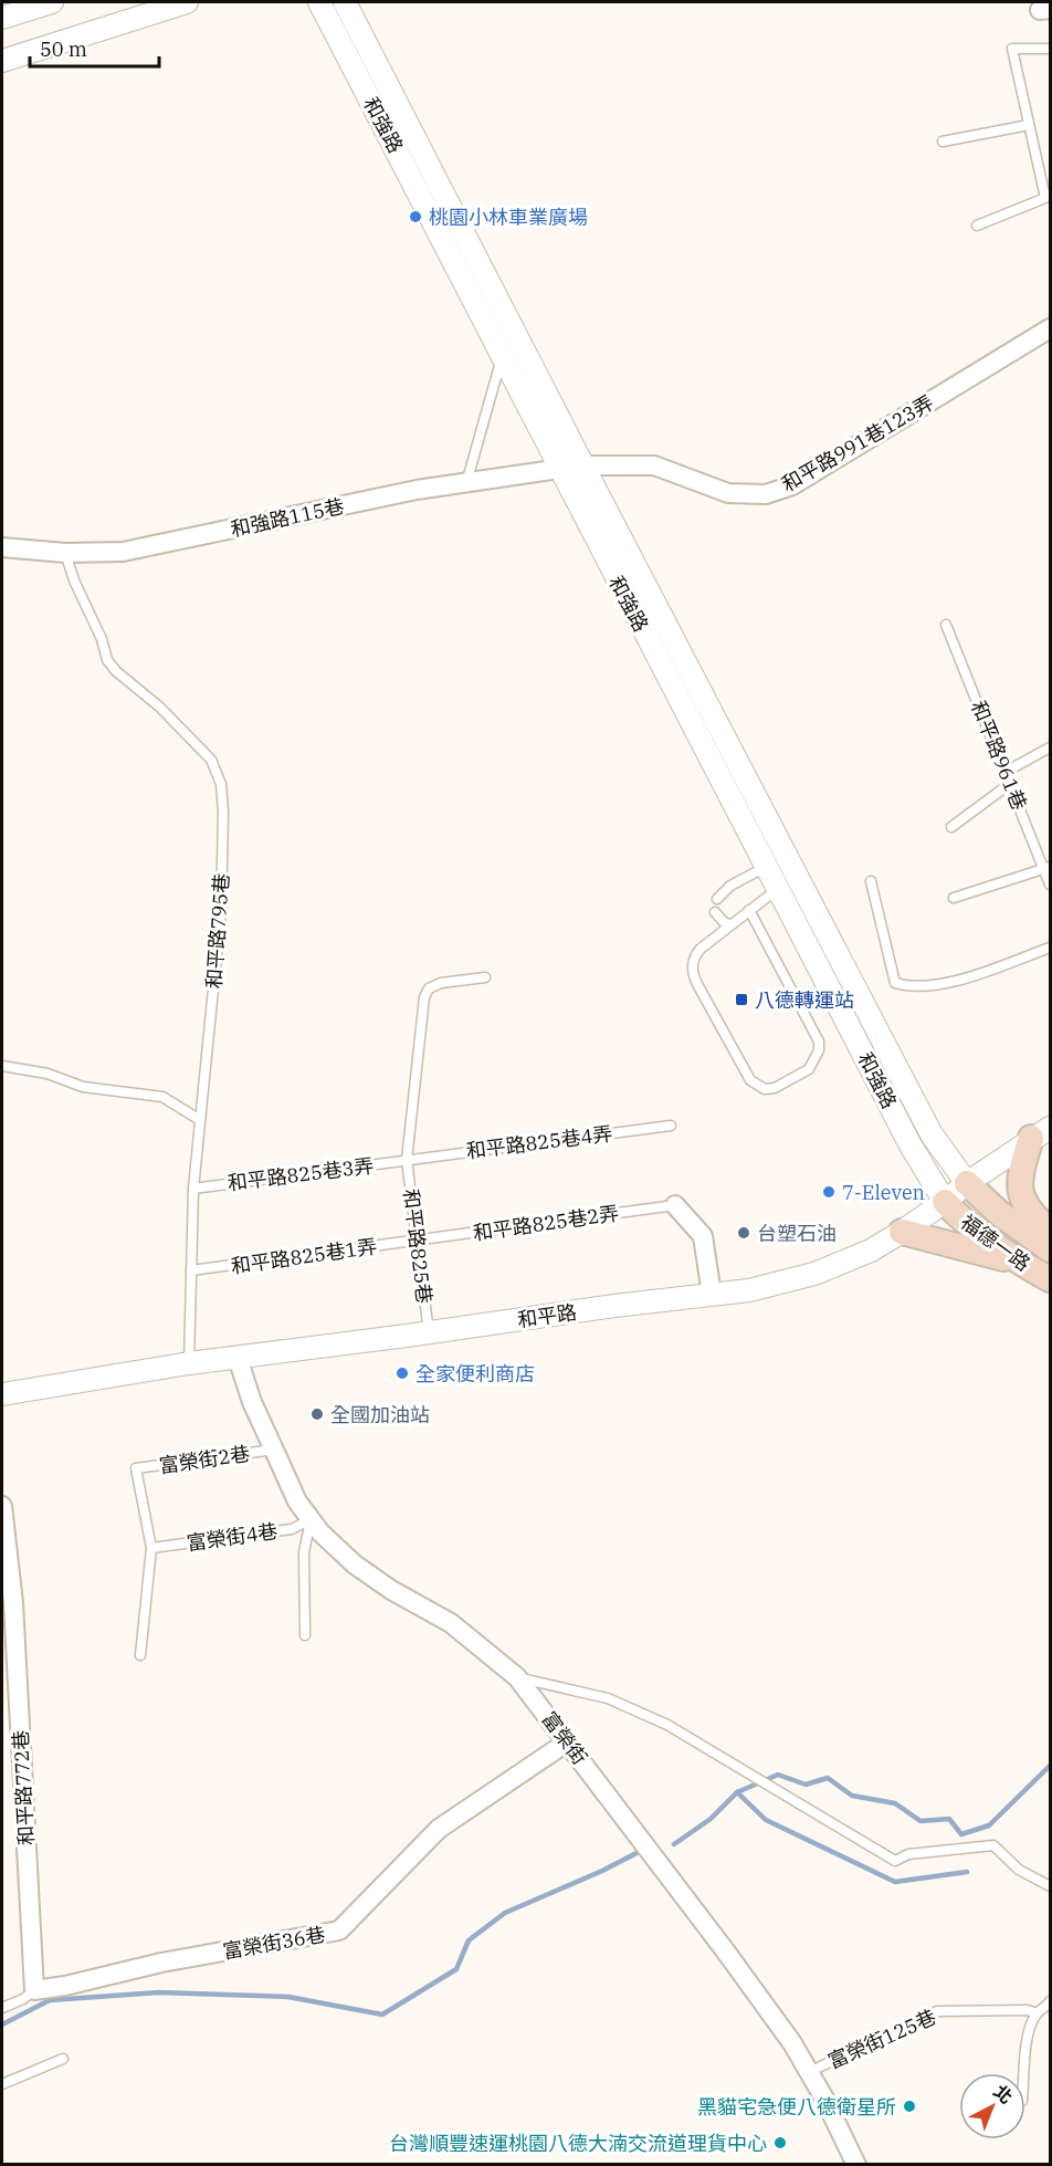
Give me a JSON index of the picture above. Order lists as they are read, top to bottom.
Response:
{
  "streets": {
    "main road": ["福德一路"],
    "street": [
      "和強路",
      "和平路991巷123弄",
      "和強路115巷",
      "和平路",
      "富榮街",
      "和平路772巷",
      "富榮街36巷"
    ],
    "lane": [
      "和平路961巷",
      "和平路795巷",
      "和平路825巷4弄",
      "和平路825巷3弄",
      "和平路825巷2弄",
      "和平路825巷",
      "和平路825巷1弄",
      "富榮街2巷",
      "富榮街4巷",
      "富榮街125巷"
    ]
  },
  "crossings": [
    ["和強路", "和平路991巷123弄"],
    ["和強路", "和強路115巷"],
    ["和強路", "福德一路"],
    ["和強路", "和平路"],
    ["和平路991巷123弄", "和強路115巷"],
    ["和強路115巷", "和平路795巷"],
    ["和平路795巷", "和平路825巷3弄"],
    ["和平路795巷", "和平路825巷1弄"],
    ["和平路795巷", "和平路"],
    ["和平路825巷4弄", "和平路825巷3弄"],
    ["和平路825巷4弄", "和平路825巷"],
    ["和平路825巷3弄", "和平路825巷"],
    ["和平路825巷2弄", "和平路825巷"],
    ["和平路825巷2弄", "和平路825巷1弄"],
    ["福德一路", "和平路"],
    ["和平路825巷", "和平路825巷1弄"],
    ["和平路825巷", "和平路"],
    ["和平路", "富榮街"],
    ["富榮街2巷", "富榮街4巷"],
    ["富榮街2巷", "富榮街"],
    ["富榮街4巷", "富榮街"],
    ["富榮街", "富榮街36巷"],
    ["富榮街", "富榮街125巷"],
    ["和平路772巷", "富榮街36巷"]
  ],
  "places": {
    "other": [
      "桃園小林車業廣場",
      "7-Eleven",
      "台塑石油",
      "全家便利商店",
      "全國加油站",
      "黑貓宅急便八德衛星所",
      "台灣順豐速運桃園八德大湳交流道理貨中心"
    ],
    "transit": ["八德轉運站"]
  },
  "scale_bar": "50 m",
  "north": "top right"
}
